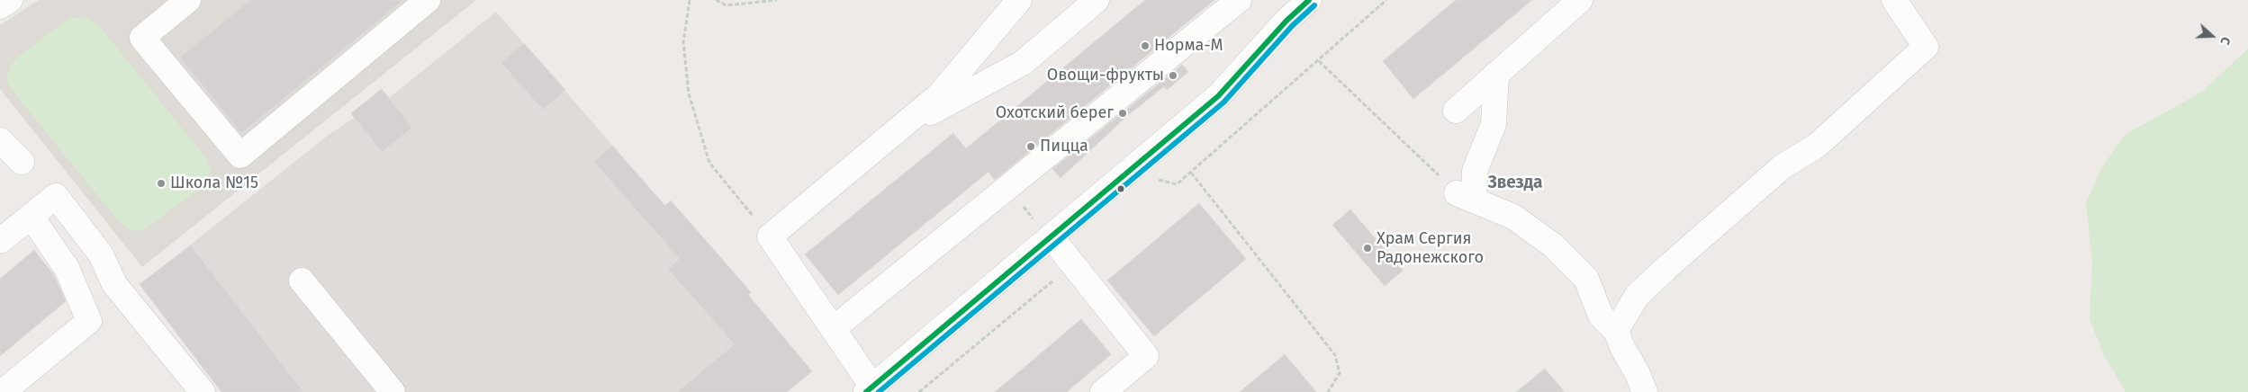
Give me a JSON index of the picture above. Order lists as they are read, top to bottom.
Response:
{
  "districts": ["Звезда"],
  "places": [
    "Норма-М",
    "Овощи-фрукты",
    "Охотский берег",
    "Пицца",
    "Школа №15",
    "Храм Сергия Радонежского"
  ],
  "north": "right"
}
